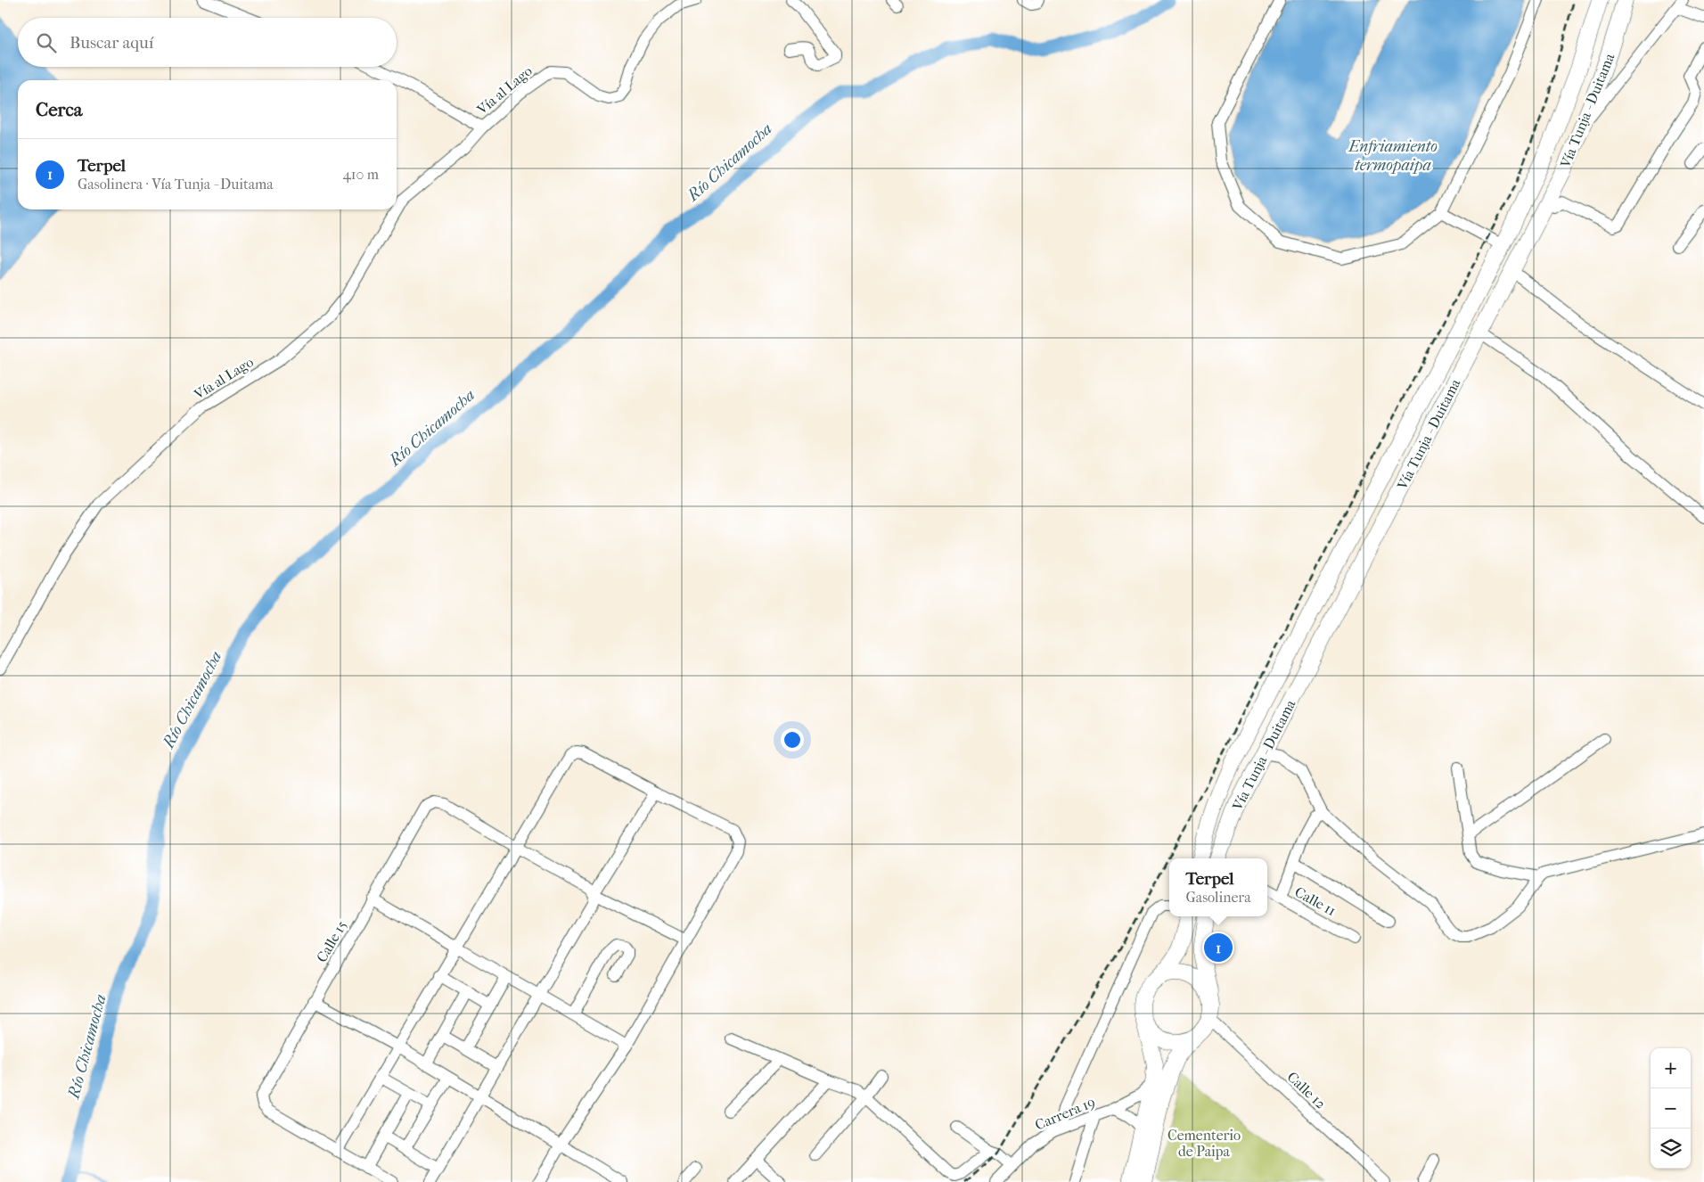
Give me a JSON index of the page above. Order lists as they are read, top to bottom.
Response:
{
  "streets": {
    "highway": ["Vía Tunja - Duitama"],
    "street": [
      "Vía al Lago",
      "Calle 11",
      "Calle 15",
      "Calle 12",
      "Carrera 19"
    ]
  },
  "water": ["Enfriamiento termopaipa", "Río Chicamocha"],
  "parks": ["Cementerio de Paipa"],
  "page": {
    "search": "Buscar aquí",
    "heading": "Cerca",
    "list": [
      {
        "mark": "1",
        "name": "Terpel",
        "note": "Gasolinera · Vía Tunja - Duitama",
        "value": "410 m"
      }
    ],
    "popup": ["Terpel", "Gasolinera"],
    "pins": "1",
    "map_buttons": ["+", "−"]
  }
}
